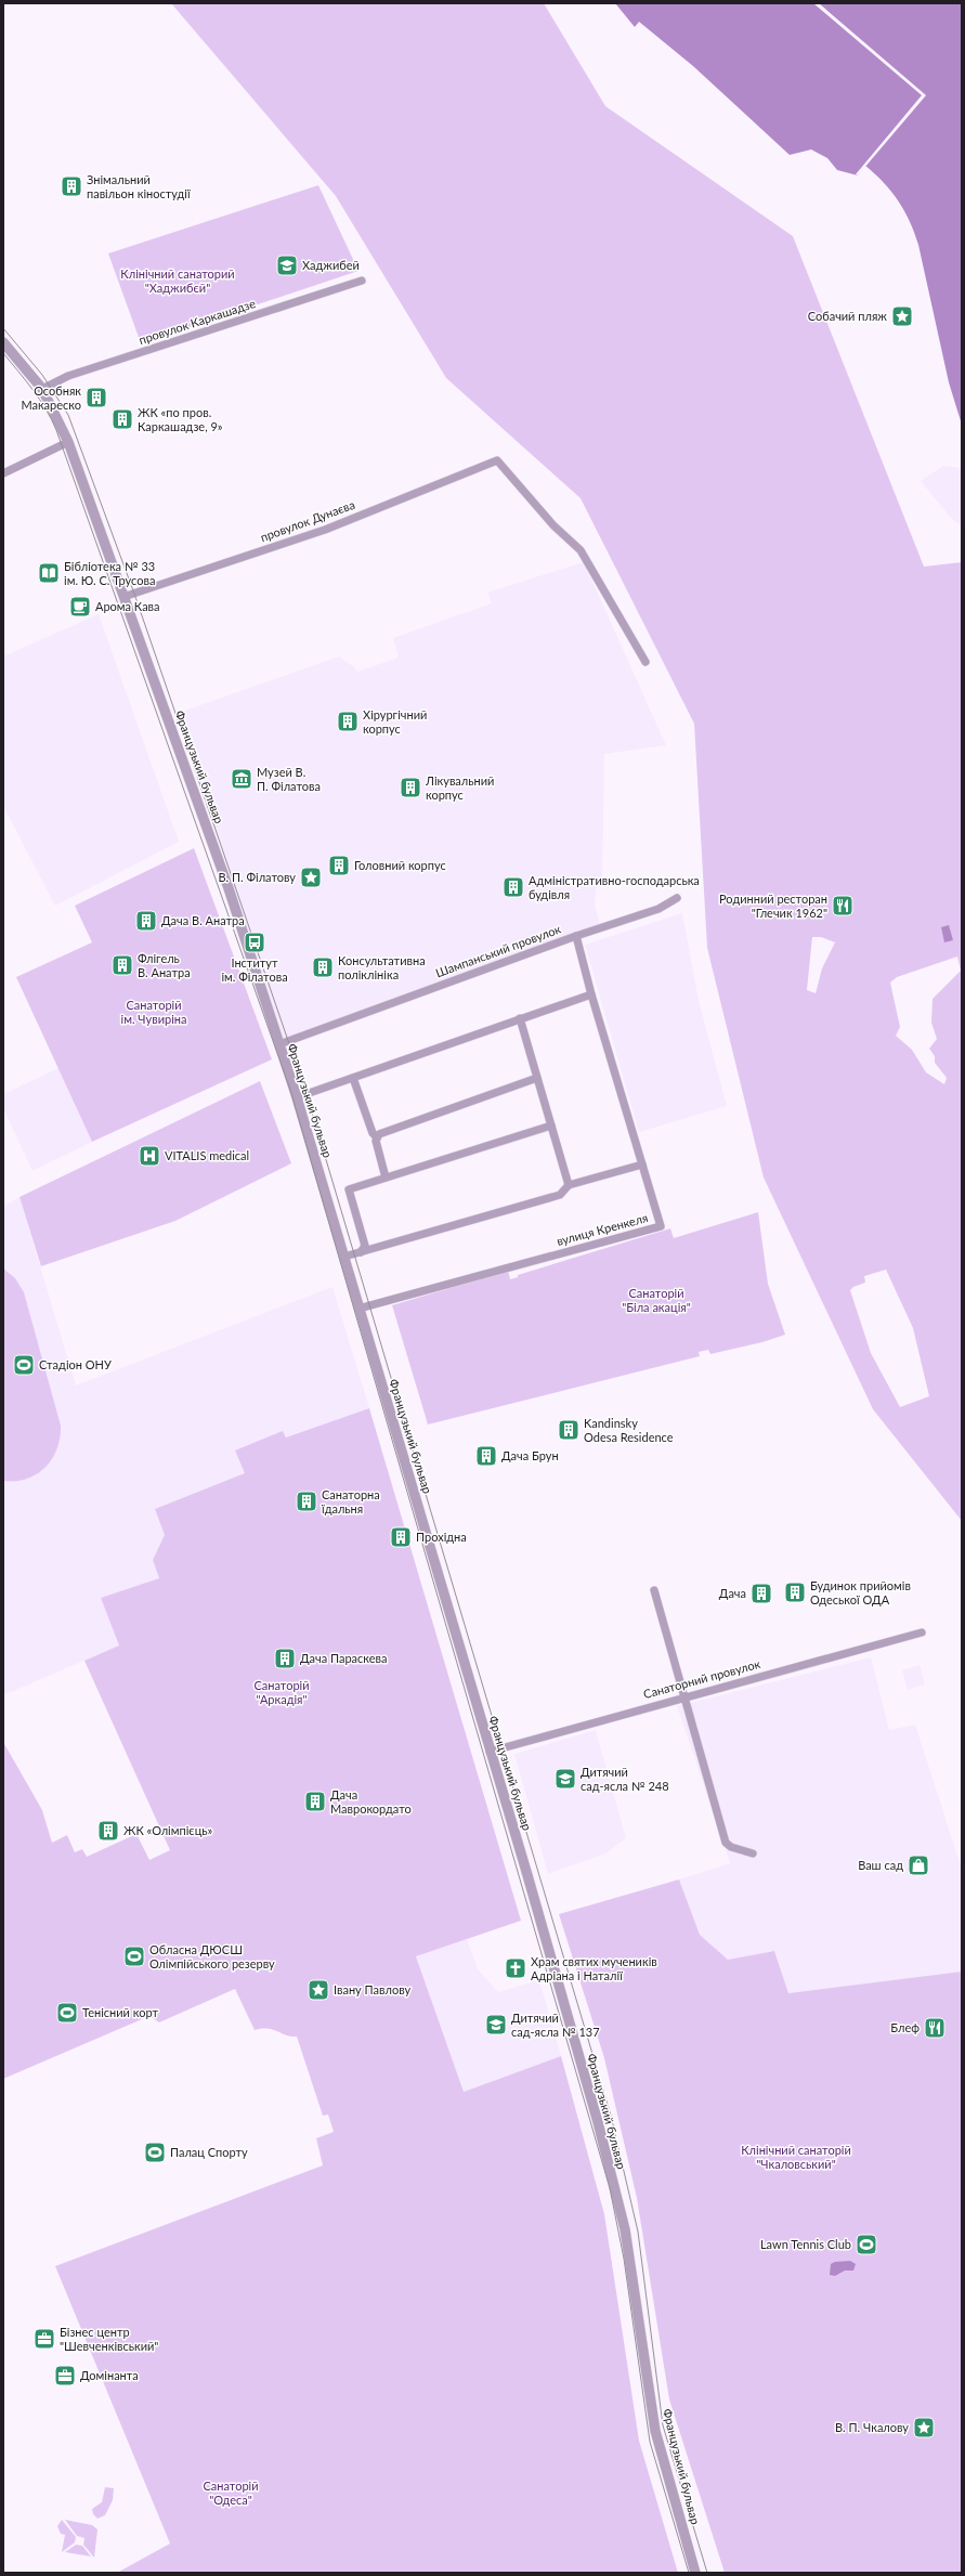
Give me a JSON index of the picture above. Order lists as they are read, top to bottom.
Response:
{
  "streets": {
    "street": [
      "провулок Каркашадзе",
      "провулок Дунаєва",
      "Французький бульвар",
      "Шампанський провулок",
      "вулиця Кренкеля",
      "Санаторний провулок"
    ]
  },
  "crossings": [
    ["провулок Каркашадзе", "Французький бульвар"],
    ["провулок Дунаєва", "Французький бульвар"],
    ["Французький бульвар", "Шампанський провулок"],
    ["Французький бульвар", "вулиця Кренкеля"],
    ["Французький бульвар", "Санаторний провулок"],
    ["Шампанський провулок", "вулиця Кренкеля"]
  ],
  "parks": [
    "Клінічний санаторий \"Хаджибєй\"",
    "Санаторій ім. Чувиріна",
    "Санаторій \"Біла акація\"",
    "Санаторій \"Аркадія\"",
    "Клінічний санаторій \"Чкаловський\"",
    "Санаторій \"Одеса\""
  ],
  "places": {
    "building": [
      "Знімальний павільон кіностудії",
      "Особняк Макареско",
      "ЖК «по пров. Каркашадзе, 9»",
      "Хірургічний корпус",
      "Лікувальний корпус",
      "Головний корпус",
      "Адміністративно-господарська будівля",
      "Дача В. Анатра",
      "Флігель В. Анатра",
      "Консультативна поліклініка",
      "Kandinsky Odesa Residence",
      "Дача Брун",
      "Санаторна їдальня",
      "Прохідна",
      "Будинок прийомів Одеської ОДА",
      "Дача",
      "Дача Параскева",
      "Дача Маврокордато",
      "ЖК «Олімпієць»"
    ],
    "school or university": ["Хаджибей", "Дитячий сад-ясла № 248", "Дитячий сад-ясла № 137"],
    "place": [
      "Собачий пляж",
      "В. П. Філатову",
      "Івану Павлову",
      "В. П. Чкалову"
    ],
    "library": ["Бібліотека № 33 ім. Ю. С. Трусова"],
    "cafe": ["Арома Кава"],
    "museum": ["Музей В. П. Філатова"],
    "restaurant": ["Родинний ресторан \"Глечик 1962\"", "Блеф"],
    "bus stop": ["Інститут ім. Філатова"],
    "hospital": ["VITALIS medical"],
    "sports": [
      "Стадіон ОНУ",
      "Обласна ДЮСШ Олімпійського резерву",
      "Тенісний корт",
      "Палац Спорту",
      "Lawn Tennis Club"
    ],
    "shop": ["Ваш сад"],
    "church": ["Храм святих мучеників Адріана і Наталії"],
    "office": ["Бізнес центр \"Шевченківський\"", "Домінанта"]
  }
}
